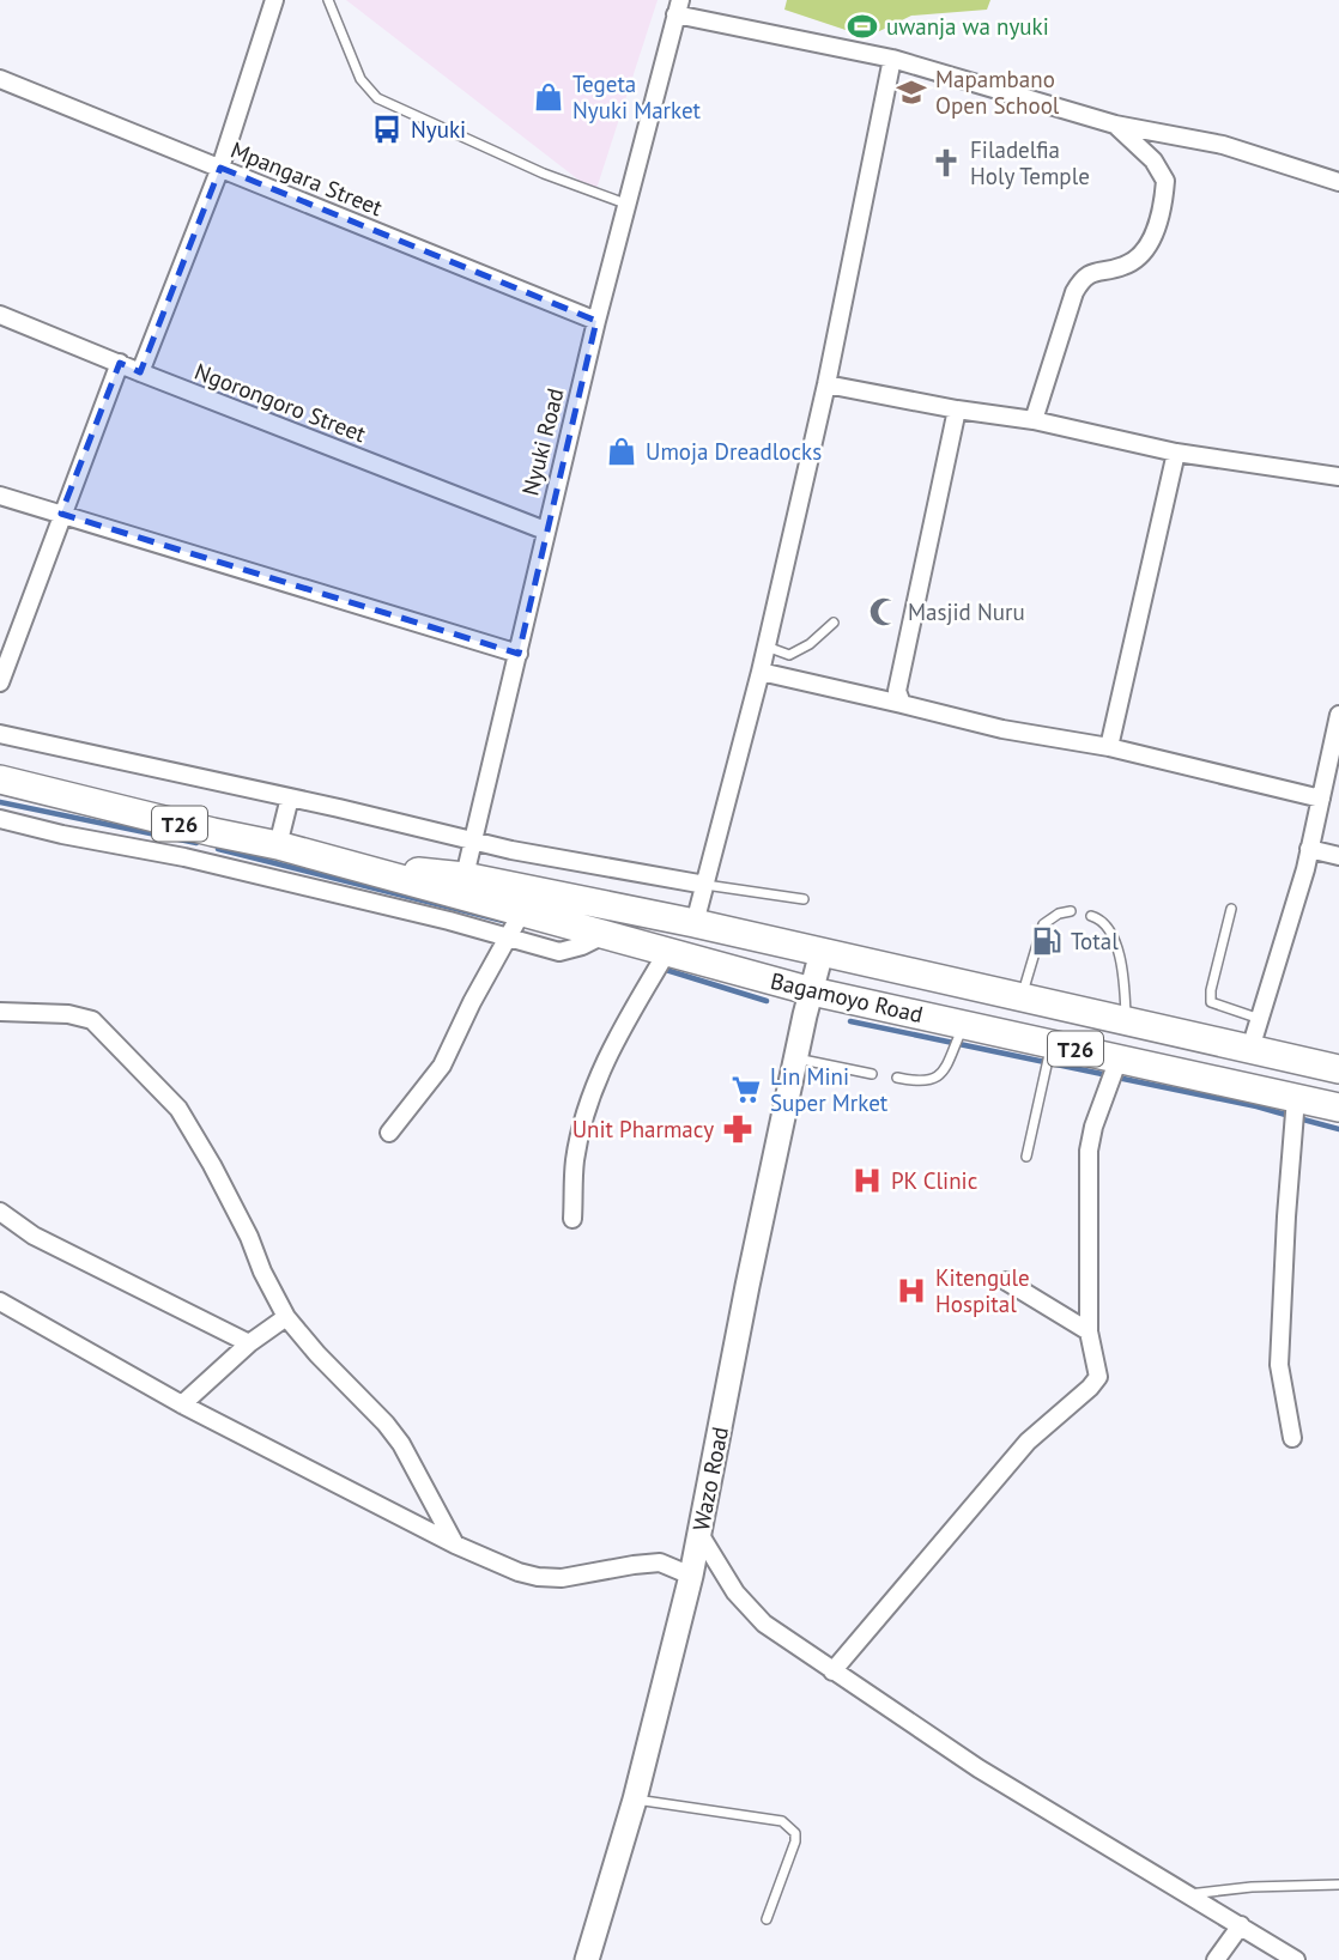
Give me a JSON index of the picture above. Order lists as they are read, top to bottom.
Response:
{
  "streets": {
    "highway": ["T26", "Bagamoyo Road"],
    "main road": ["Wazo Road"],
    "street": ["Mpangara Street", "Ngorongoro Street", "Nyuki Road"]
  },
  "crossings": [
    ["Mpangara Street", "Nyuki Road"],
    ["Ngorongoro Street", "Nyuki Road"],
    ["Nyuki Road", "Bagamoyo Road"],
    ["Bagamoyo Road", "Wazo Road"]
  ],
  "places": {
    "sports": ["uwanja wa nyuki"],
    "school or university": ["Mapambano Open School"],
    "shop": ["Tegeta Nyuki Market", "Umoja Dreadlocks"],
    "bus stop": ["Nyuki"],
    "church": ["Filadelfia Holy Temple"],
    "mosque": ["Masjid Nuru"],
    "fuel station": ["Total"],
    "supermarket": ["Lin Mini Super Mrket"],
    "pharmacy": ["Unit Pharmacy"],
    "hospital": ["PK Clinic", "Kitengule Hospital"]
  }
}
